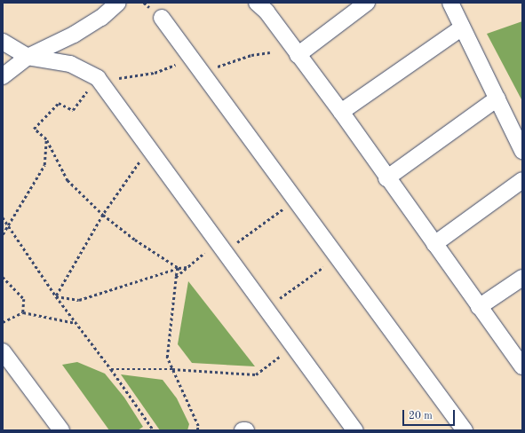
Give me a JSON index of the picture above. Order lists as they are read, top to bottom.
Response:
{
  "scale_bar": "20 m"
}
